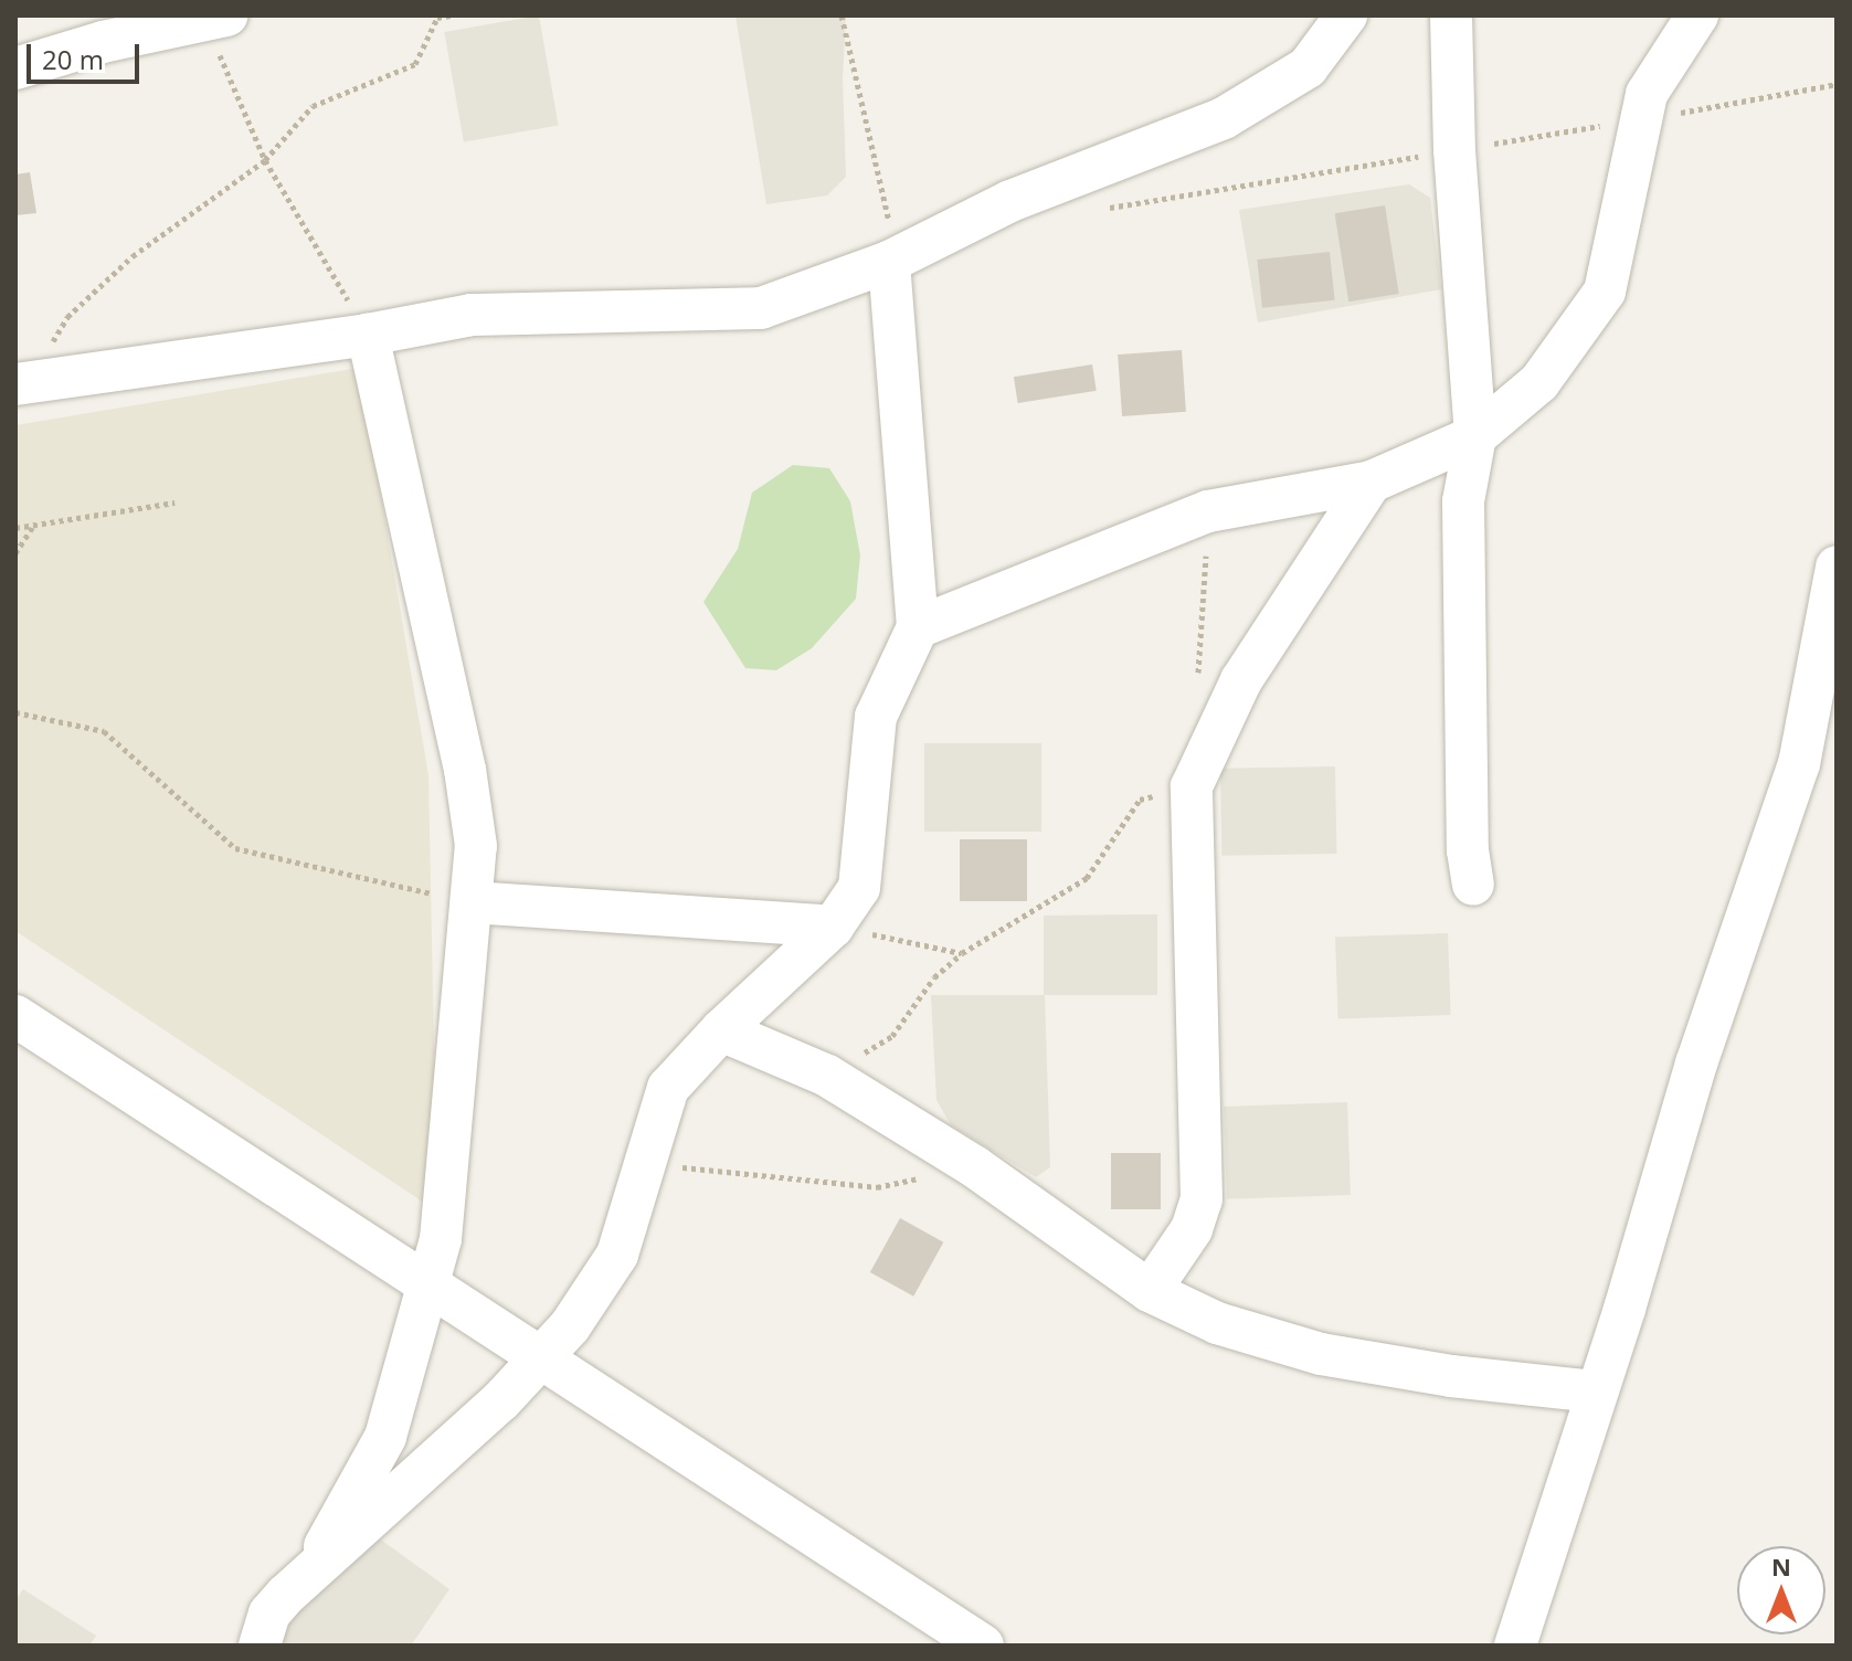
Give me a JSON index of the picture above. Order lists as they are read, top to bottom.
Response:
{
  "scale_bar": "20 m",
  "north": "top"
}
